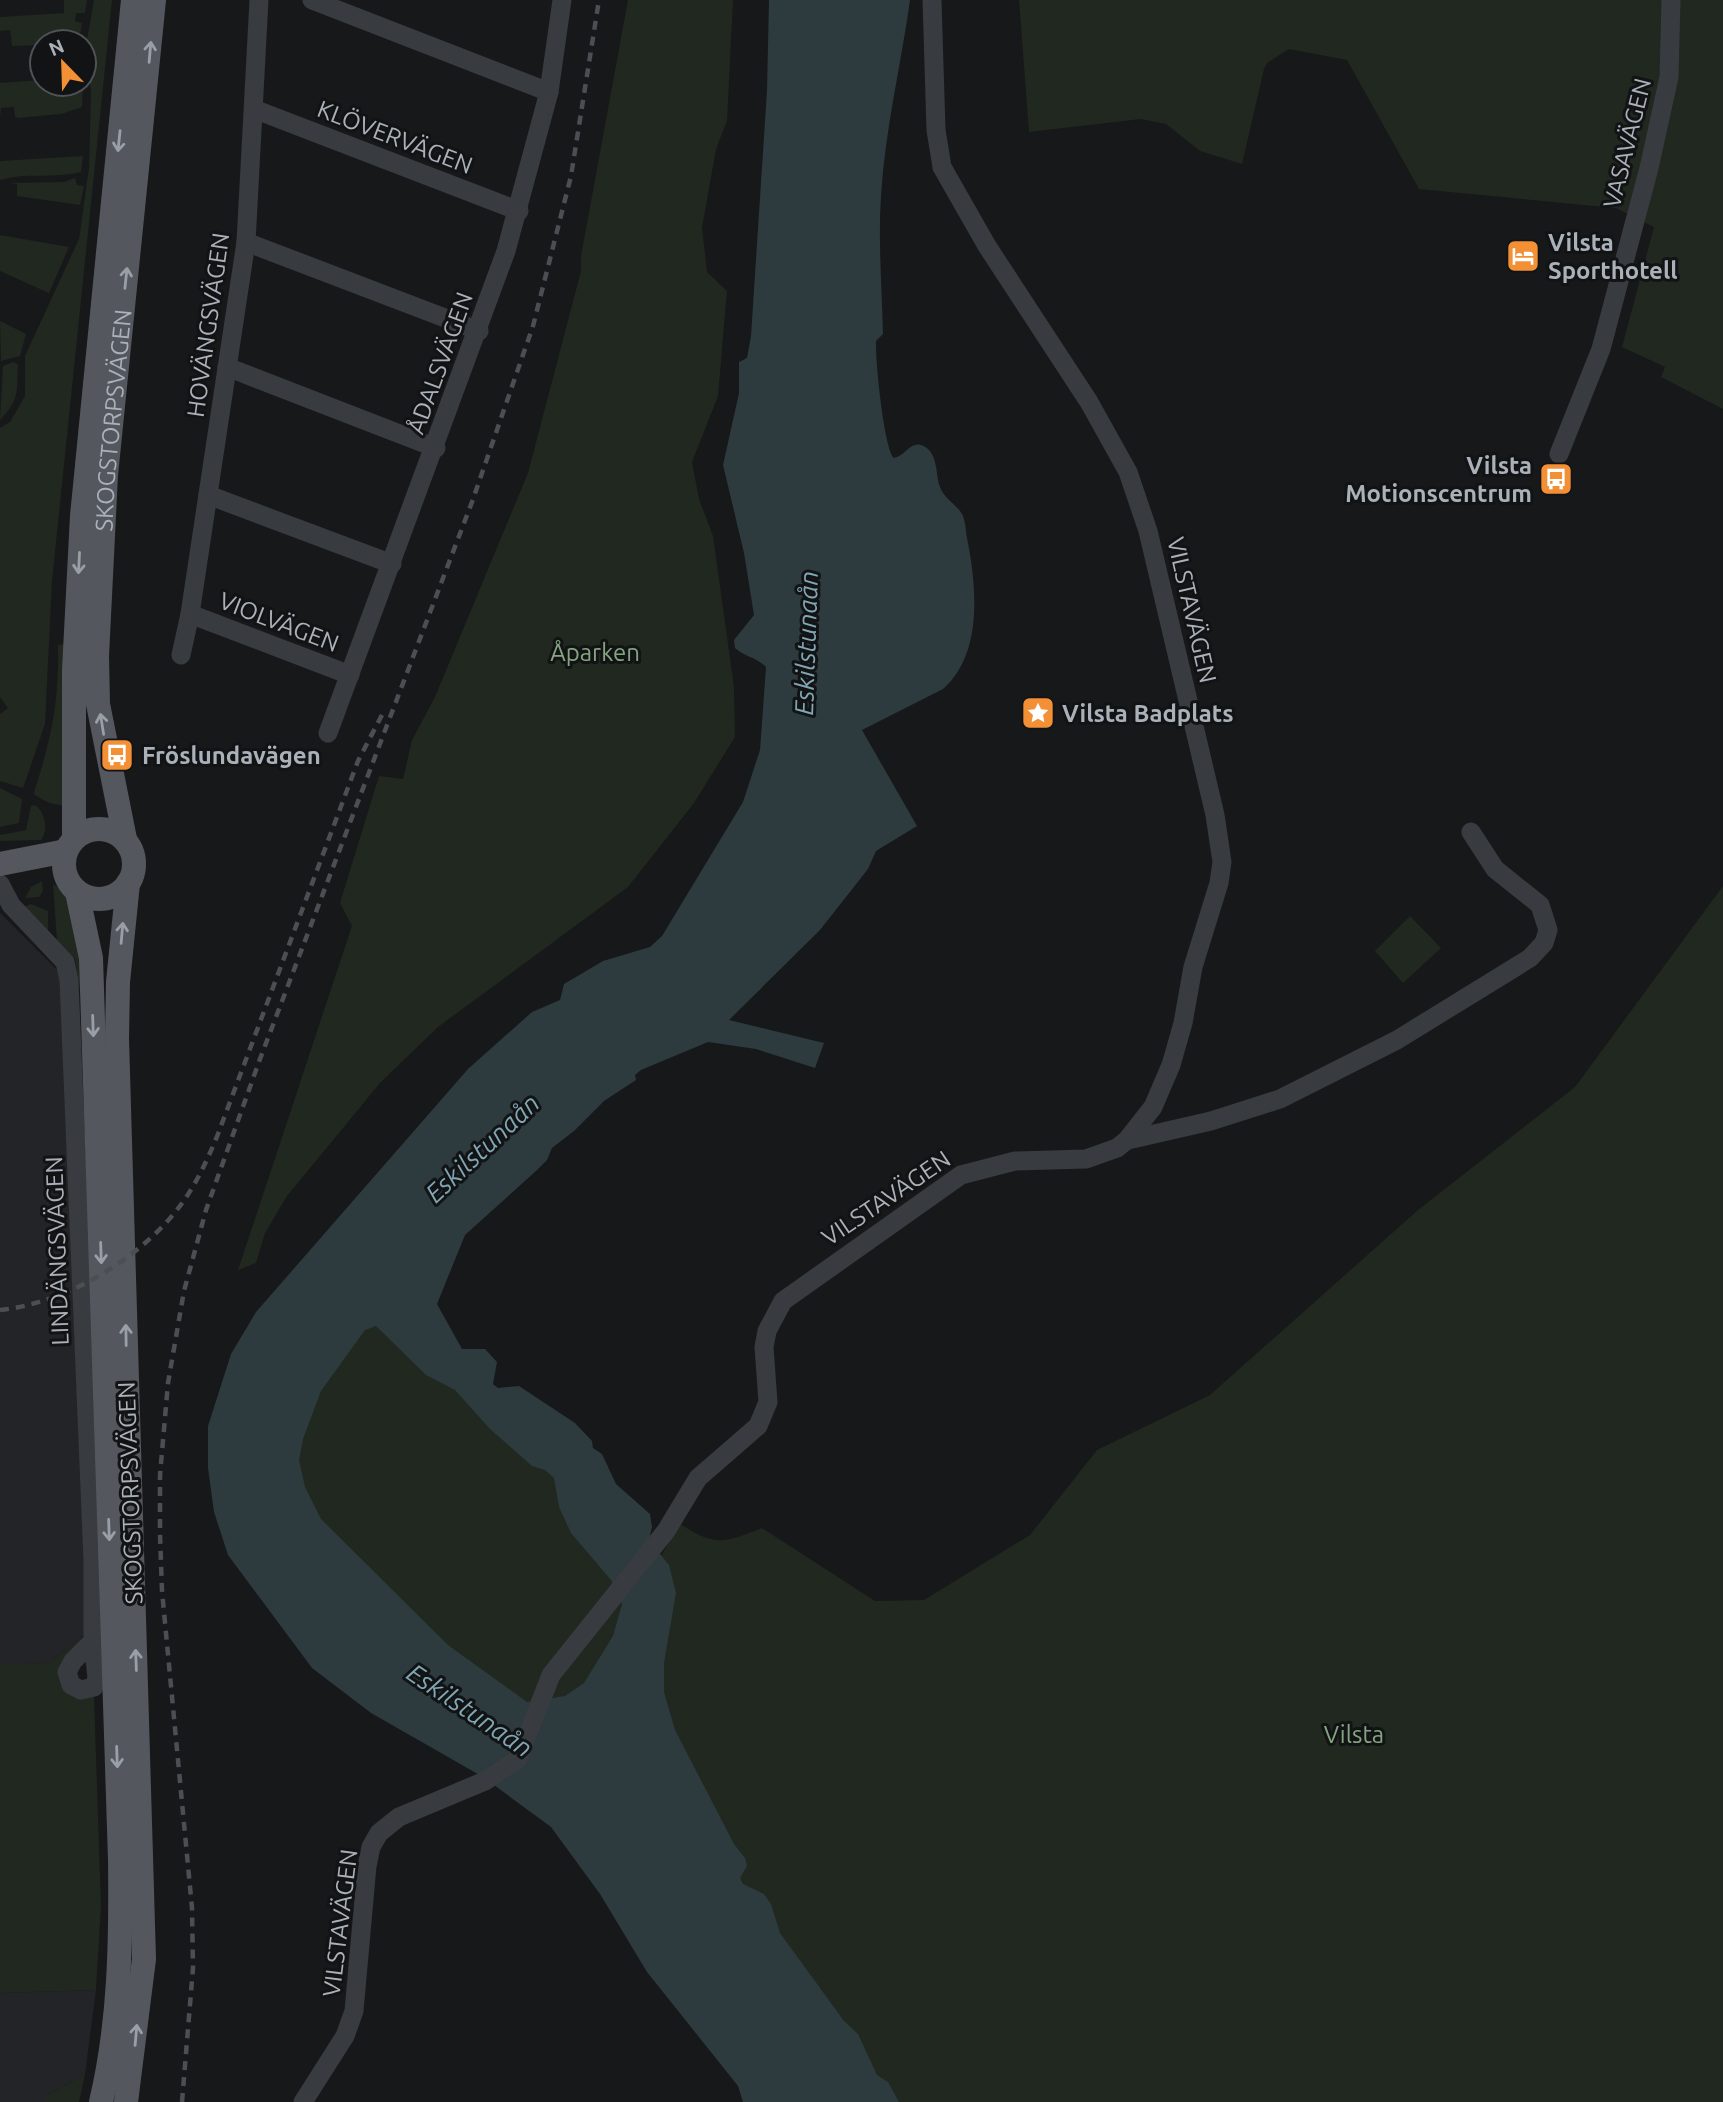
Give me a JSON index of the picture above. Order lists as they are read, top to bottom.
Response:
{
  "streets": {
    "main road": ["SKOGSTORPSVÄGEN"],
    "street": [
      "KLÖVERVÄGEN",
      "VASAVÄGEN",
      "HOVÄNGSVÄGEN",
      "ÅDALSVÄGEN",
      "VILSTAVÄGEN",
      "VIOLVÄGEN",
      "LINDÄNGSVÄGEN"
    ]
  },
  "crossings": [
    ["KLÖVERVÄGEN", "HOVÄNGSVÄGEN"],
    ["KLÖVERVÄGEN", "ÅDALSVÄGEN"],
    ["HOVÄNGSVÄGEN", "VIOLVÄGEN"],
    ["ÅDALSVÄGEN", "VIOLVÄGEN"]
  ],
  "water": ["Eskilstunaån"],
  "parks": ["Åparken", "Vilsta"],
  "places": {
    "hotel": ["Vilsta Sporthotell"],
    "bus stop": ["Vilsta Motionscentrum", "Fröslundavägen"],
    "place": ["Vilsta Badplats"]
  },
  "north": "top left"
}
